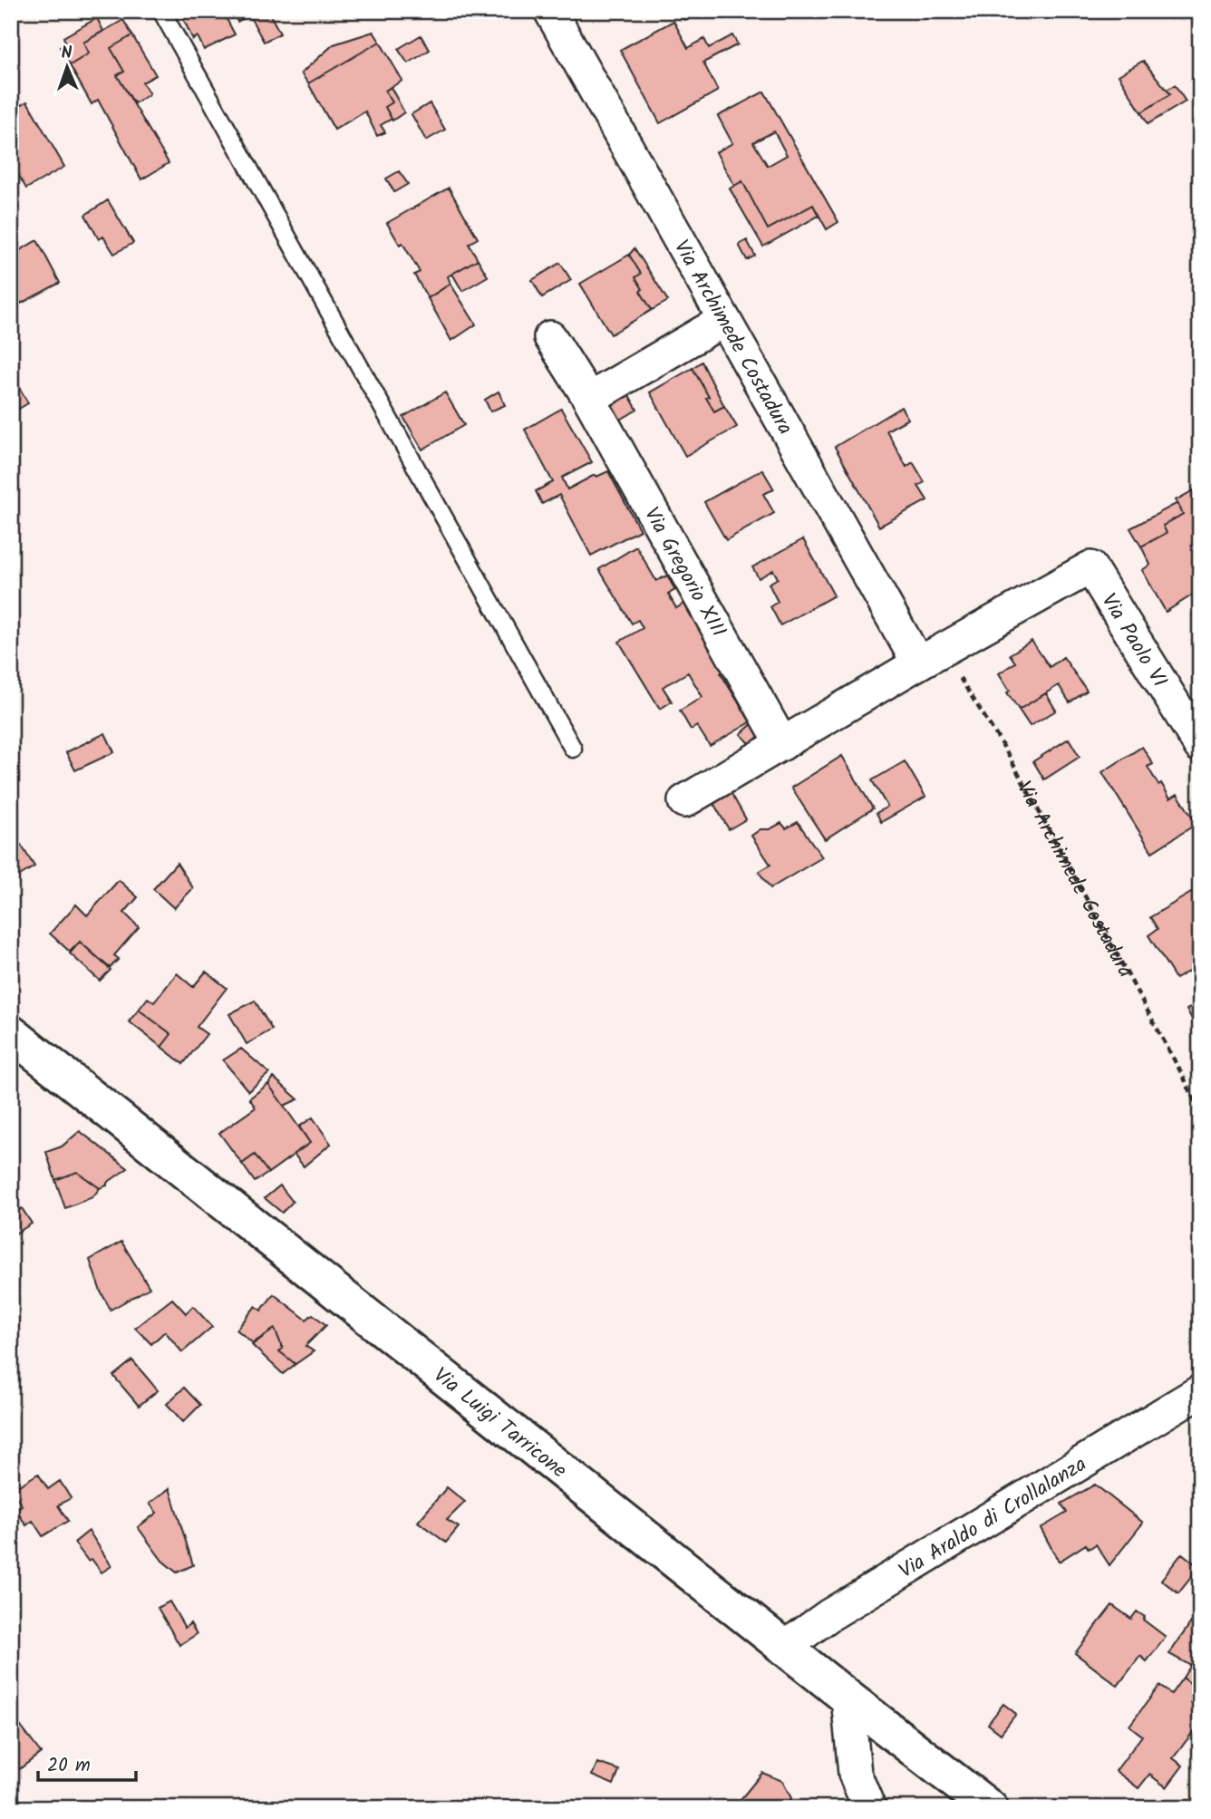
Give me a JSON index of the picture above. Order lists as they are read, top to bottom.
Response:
{
  "streets": {
    "main road": ["Via Luigi Tarricone"],
    "street": [
      "Via Archimede Costadura",
      "Via Gregorio XIII",
      "Via Paolo VI",
      "Via Araldo di Crollalanza"
    ]
  },
  "crossings": [
    ["Via Archimede Costadura", "Via Paolo VI"],
    ["Via Luigi Tarricone", "Via Araldo di Crollalanza"]
  ],
  "scale_bar": "20 m",
  "north": "top"
}
